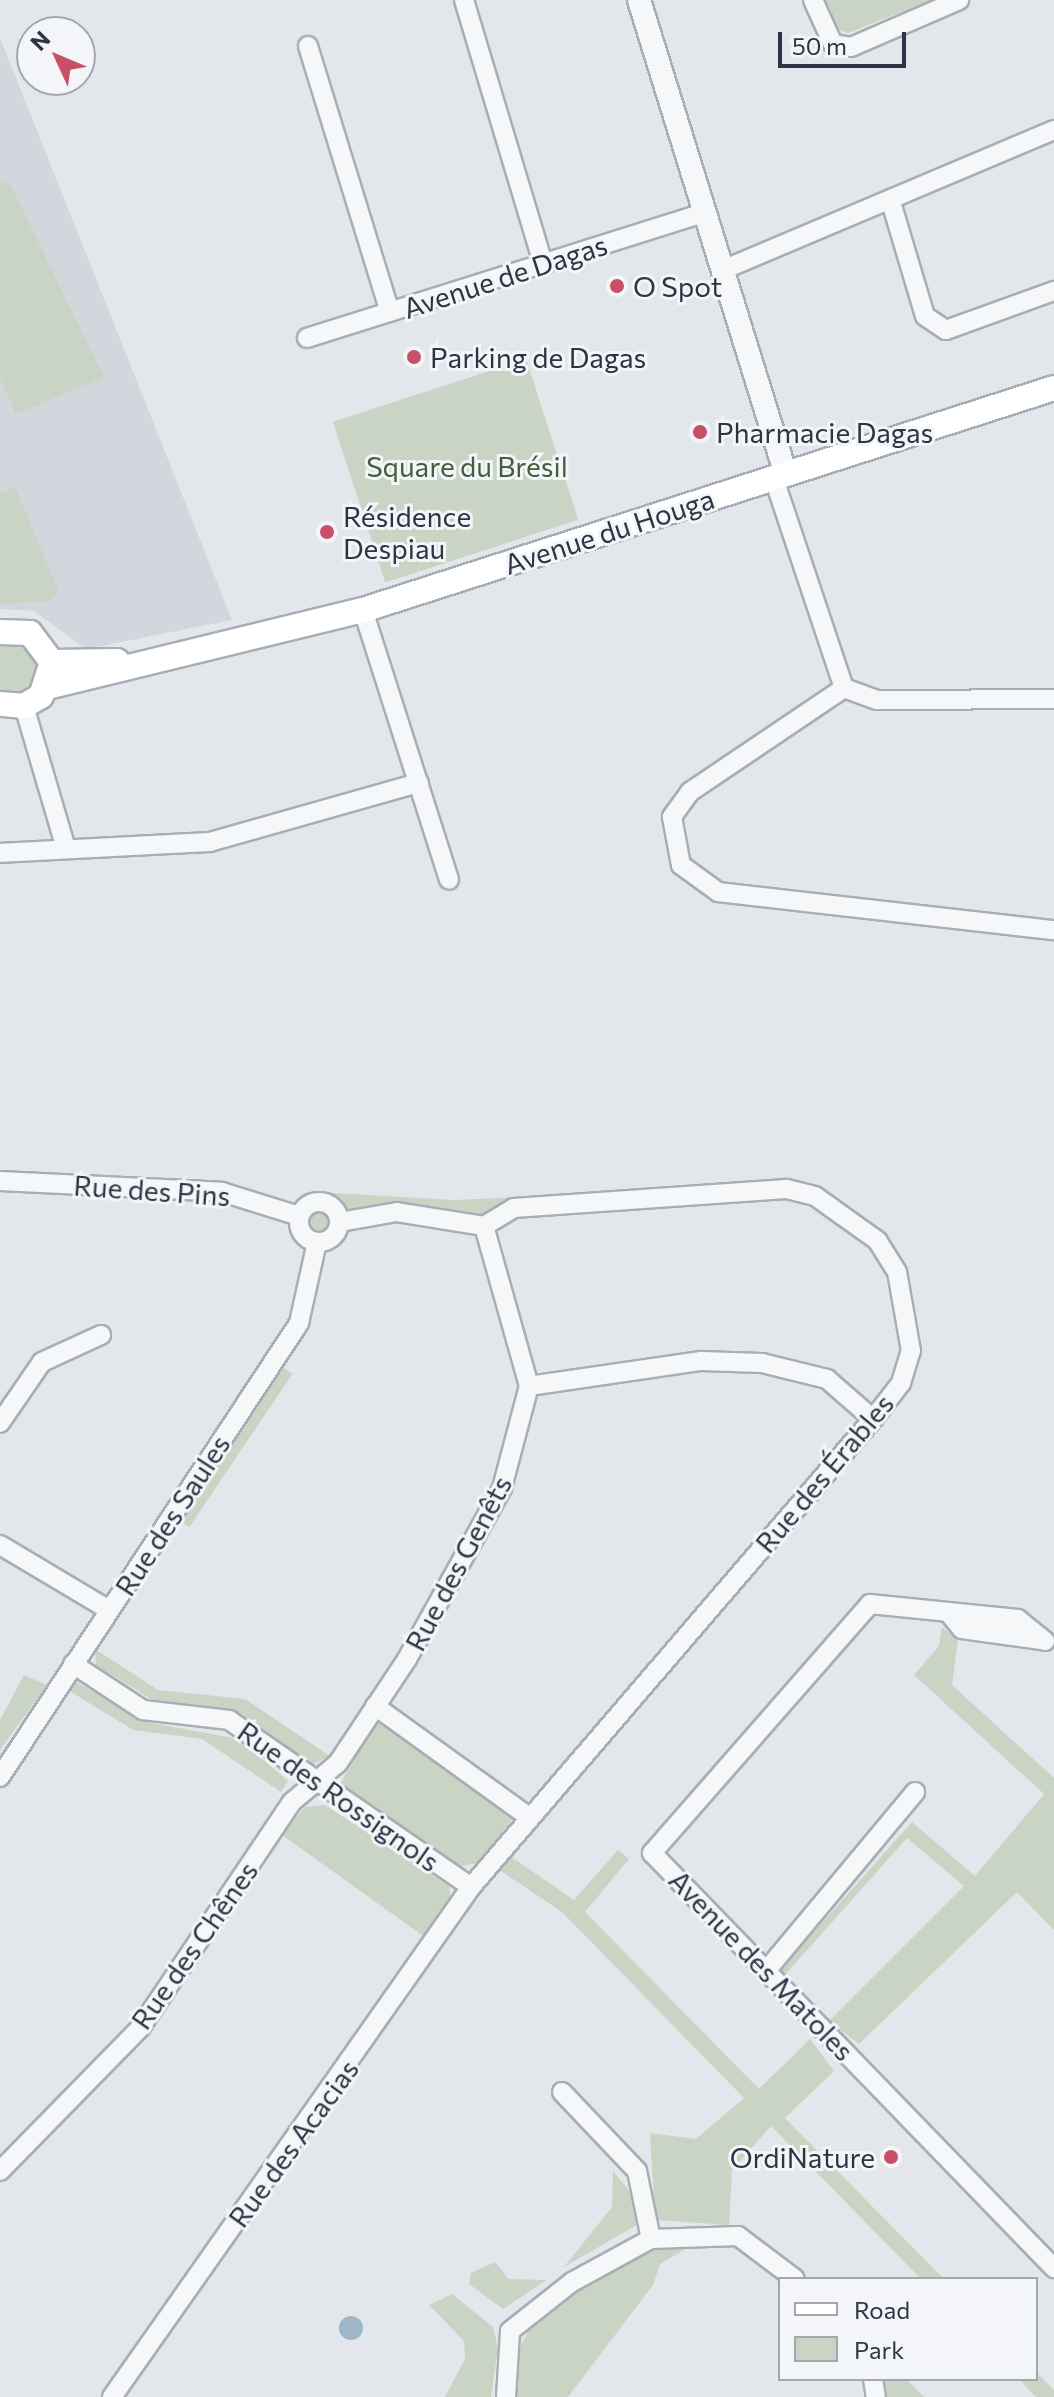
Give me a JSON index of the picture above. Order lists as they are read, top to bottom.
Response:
{
  "streets": {
    "main road": ["Avenue du Houga"],
    "street": [
      "Avenue de Dagas",
      "Rue des Pins",
      "Rue des Érables",
      "Rue des Saules",
      "Rue des Genêts",
      "Rue des Rossignols",
      "Rue des Chênes",
      "Avenue des Matoles",
      "Rue des Acacias"
    ]
  },
  "crossings": [
    ["Rue des Pins", "Rue des Saules"],
    ["Rue des Érables", "Rue des Rossignols"],
    ["Rue des Érables", "Rue des Acacias"],
    ["Rue des Saules", "Rue des Rossignols"],
    ["Rue des Genêts", "Rue des Rossignols"],
    ["Rue des Genêts", "Rue des Chênes"],
    ["Rue des Rossignols", "Rue des Chênes"],
    ["Rue des Rossignols", "Rue des Acacias"]
  ],
  "parks": ["Square du Brésil"],
  "places": [
    "O Spot",
    "Parking de Dagas",
    "Pharmacie Dagas",
    "Résidence Despiau",
    "OrdiNature"
  ],
  "legend": ["Road", "Park"],
  "scale_bar": "50 m",
  "north": "top left"
}
